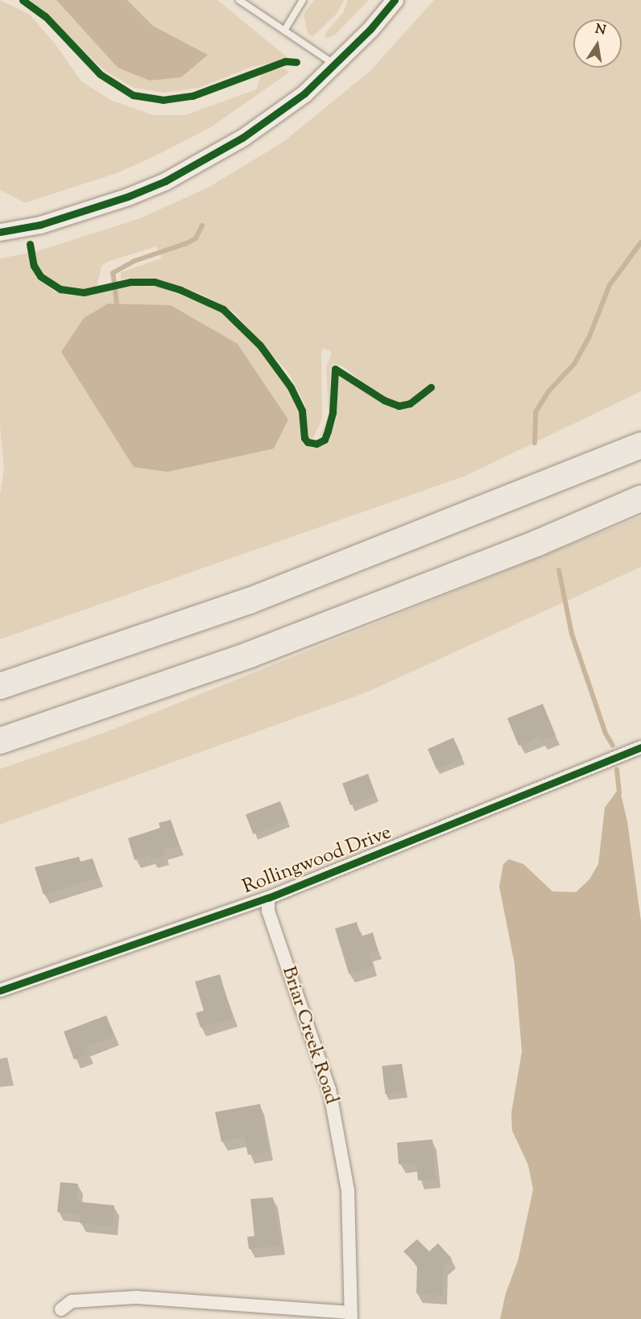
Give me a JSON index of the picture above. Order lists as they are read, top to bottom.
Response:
{
  "streets": {
    "street": ["Rollingwood Drive", "Briar Creek Road"]
  },
  "crossings": [
    ["Rollingwood Drive", "Briar Creek Road"]
  ],
  "north": "top"
}
